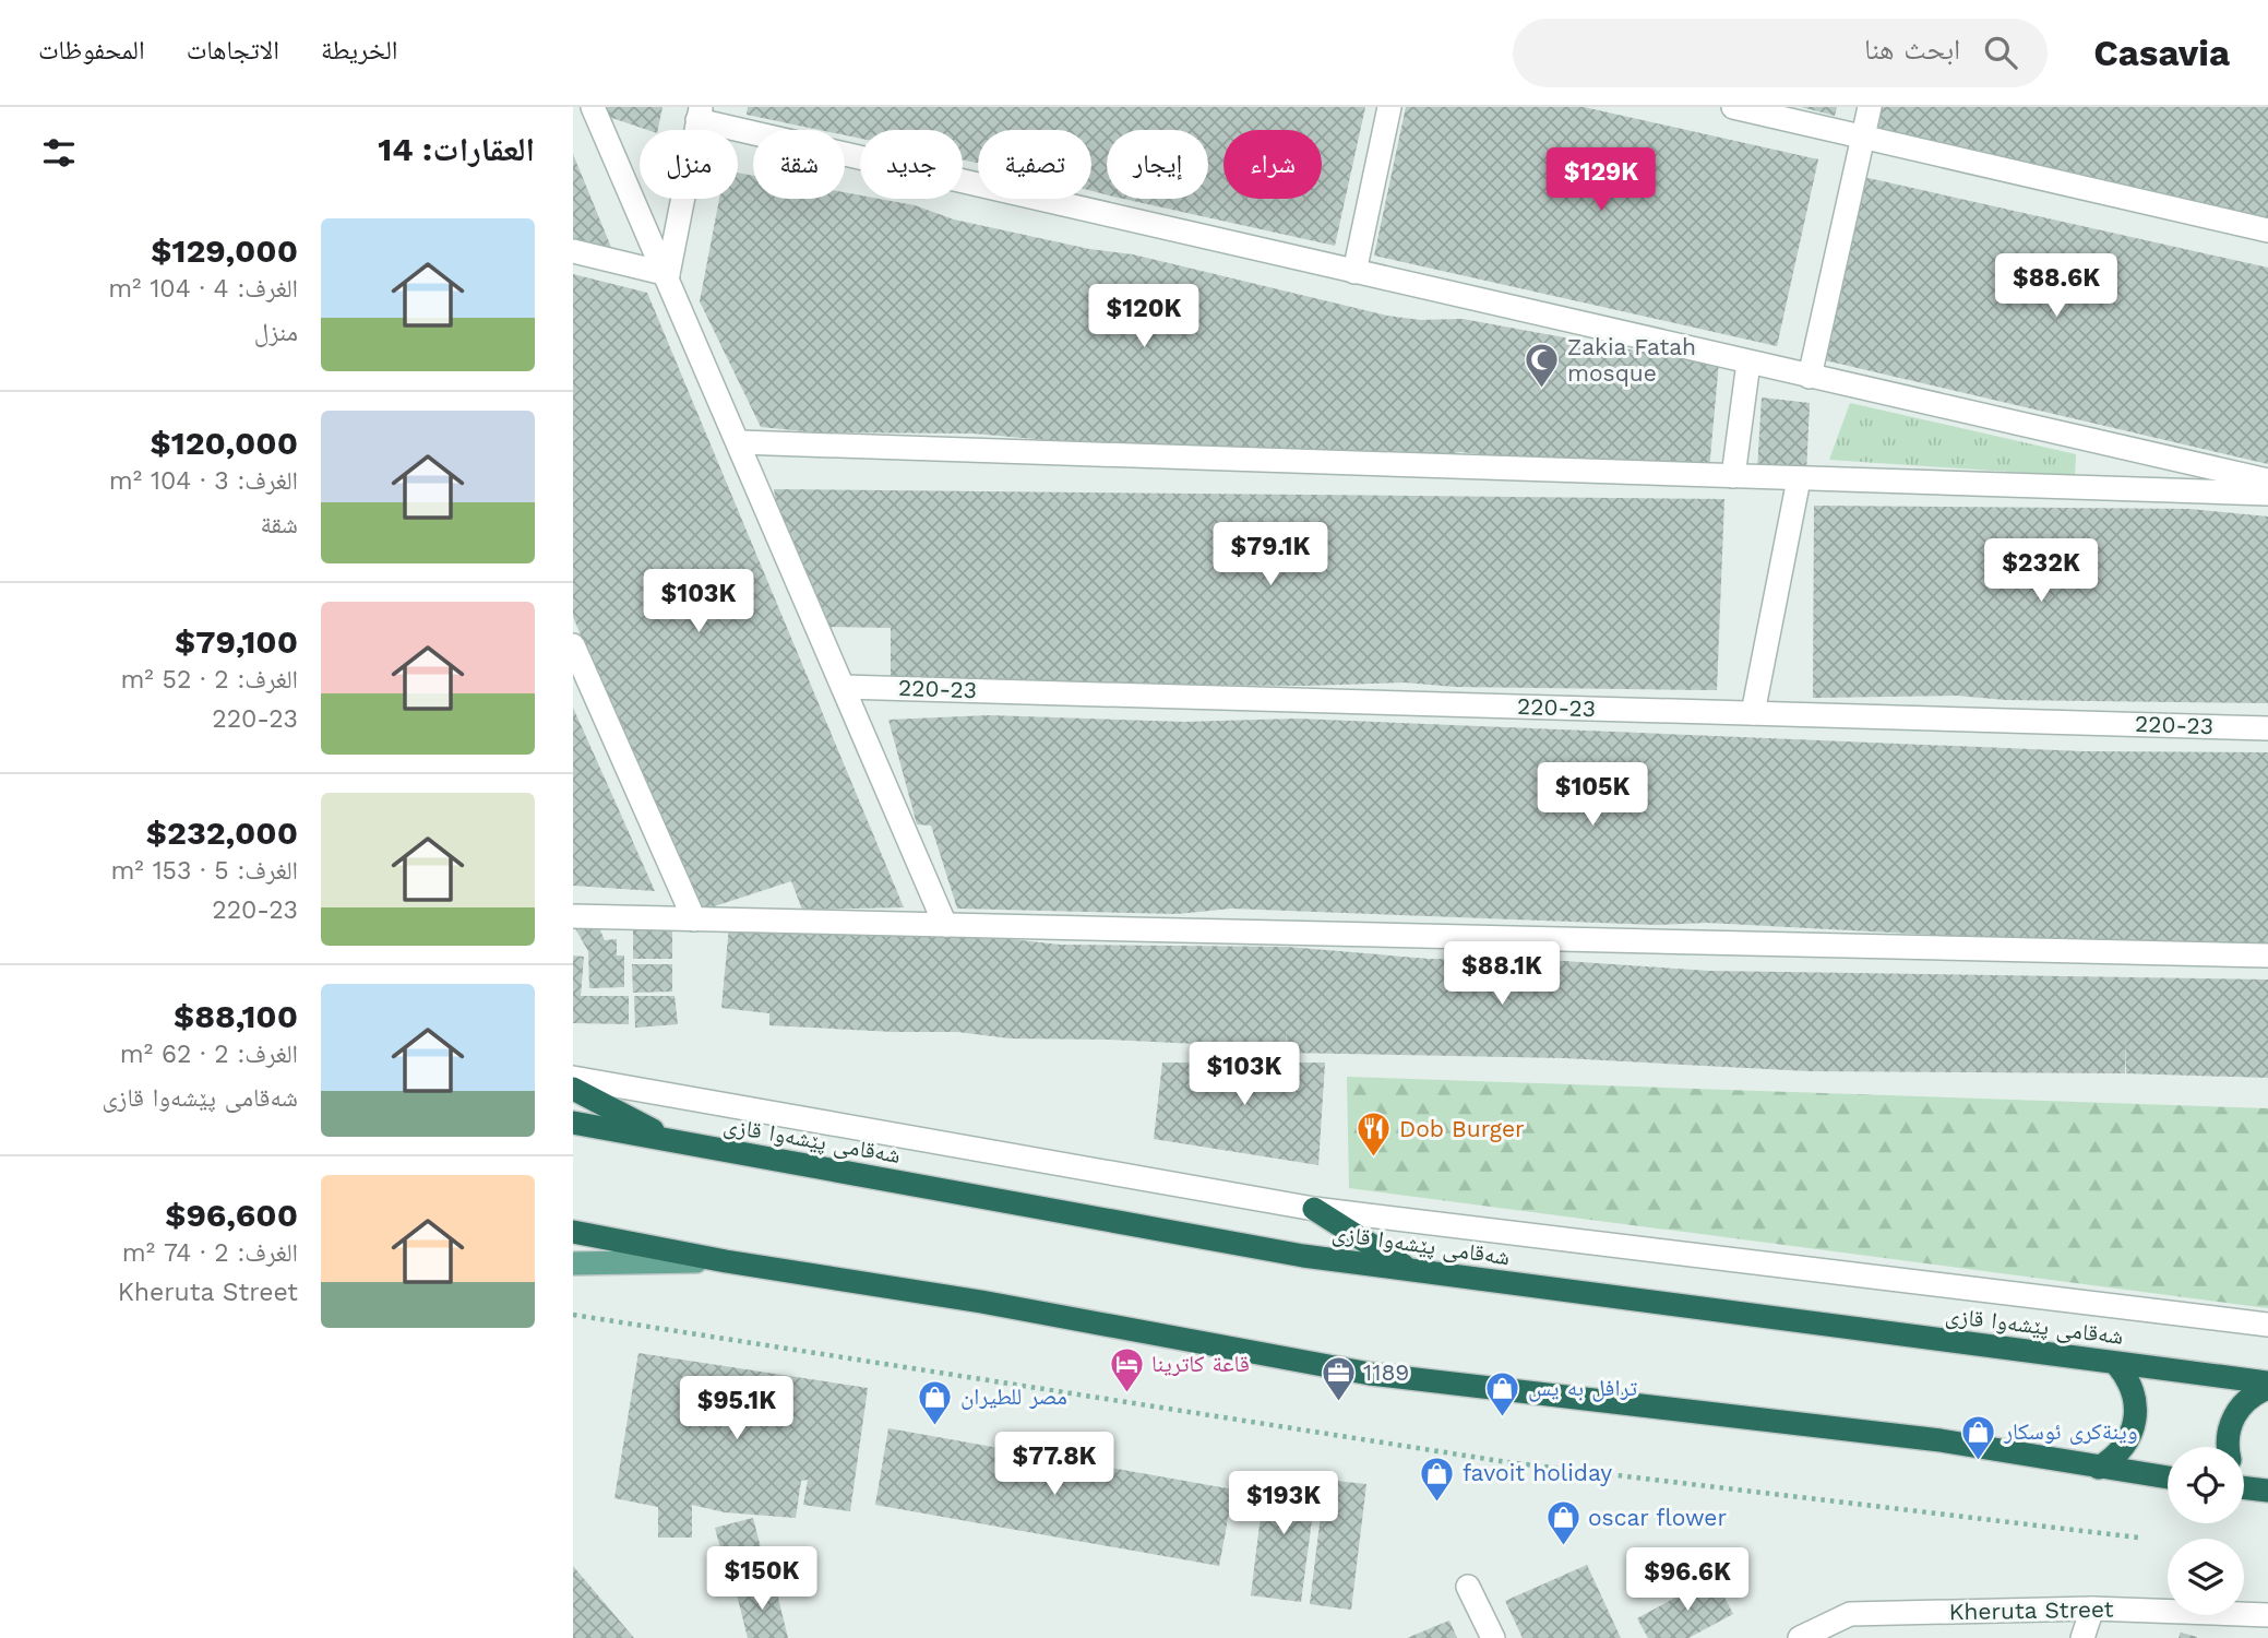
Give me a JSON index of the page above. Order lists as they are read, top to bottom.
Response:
{
  "streets": {
    "highway": ["شەقامی پێشەوا قازی"],
    "street": ["220-23", "Kheruta Street"]
  },
  "places": {
    "mosque": ["Zakia Fatah mosque"],
    "restaurant": ["Dob Burger"],
    "hotel": ["قاعة كاترينا"],
    "office": ["1189"],
    "shop": [
      "ترافل به يس",
      "مصر للطیران",
      "وينةكرى ئوسكار",
      "favoit holiday",
      "oscar flower"
    ]
  },
  "page": {
    "header": "Casavia",
    "search": "ابحث هنا",
    "nav": ["الخريطة", "الاتجاهات", "المحفوظات"],
    "heading": "العقارات: 14",
    "chip": [
      "شراء",
      "إيجار",
      "تصفية",
      "جديد",
      "شقة",
      "منزل"
    ],
    "price": [
      "$129K",
      "$88.6K",
      "$120K",
      "$79.1K",
      "$232K",
      "$103K",
      "$105K",
      "$88.1K",
      "$103K",
      "$95.1K",
      "$77.8K",
      "$193K",
      "$150K",
      "$96.6K"
    ],
    "list": [
      {
        "name": "$129,000",
        "note": "الغرف: 4 · 104 m² · منزل"
      },
      {
        "name": "$120,000",
        "note": "الغرف: 3 · 104 m² · شقة"
      },
      {
        "name": "$79,100",
        "note": "الغرف: 2 · 52 m² · 220-23"
      },
      {
        "name": "$232,000",
        "note": "الغرف: 5 · 153 m² · 220-23"
      },
      {
        "name": "$88,100",
        "note": "الغرف: 2 · 62 m² · شەقامی پێشەوا قازی"
      },
      {
        "name": "$96,600",
        "note": "الغرف: 2 · 74 m² · Kheruta Street"
      }
    ]
  }
}
